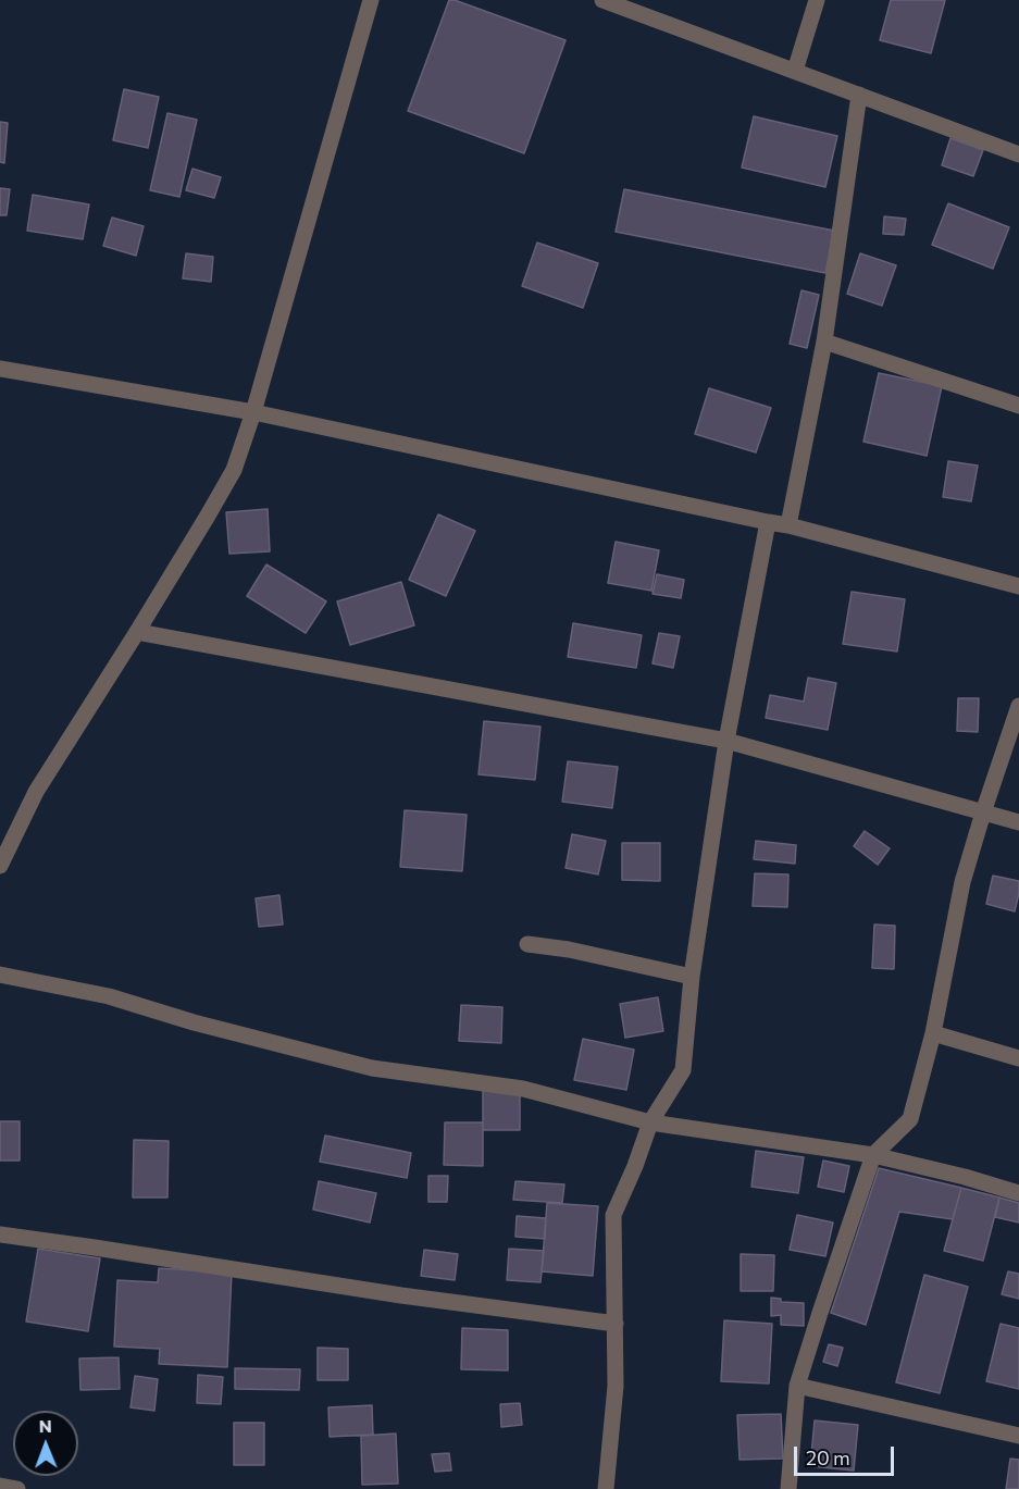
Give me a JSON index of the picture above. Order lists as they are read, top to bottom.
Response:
{
  "scale_bar": "20 m",
  "north": "top"
}
